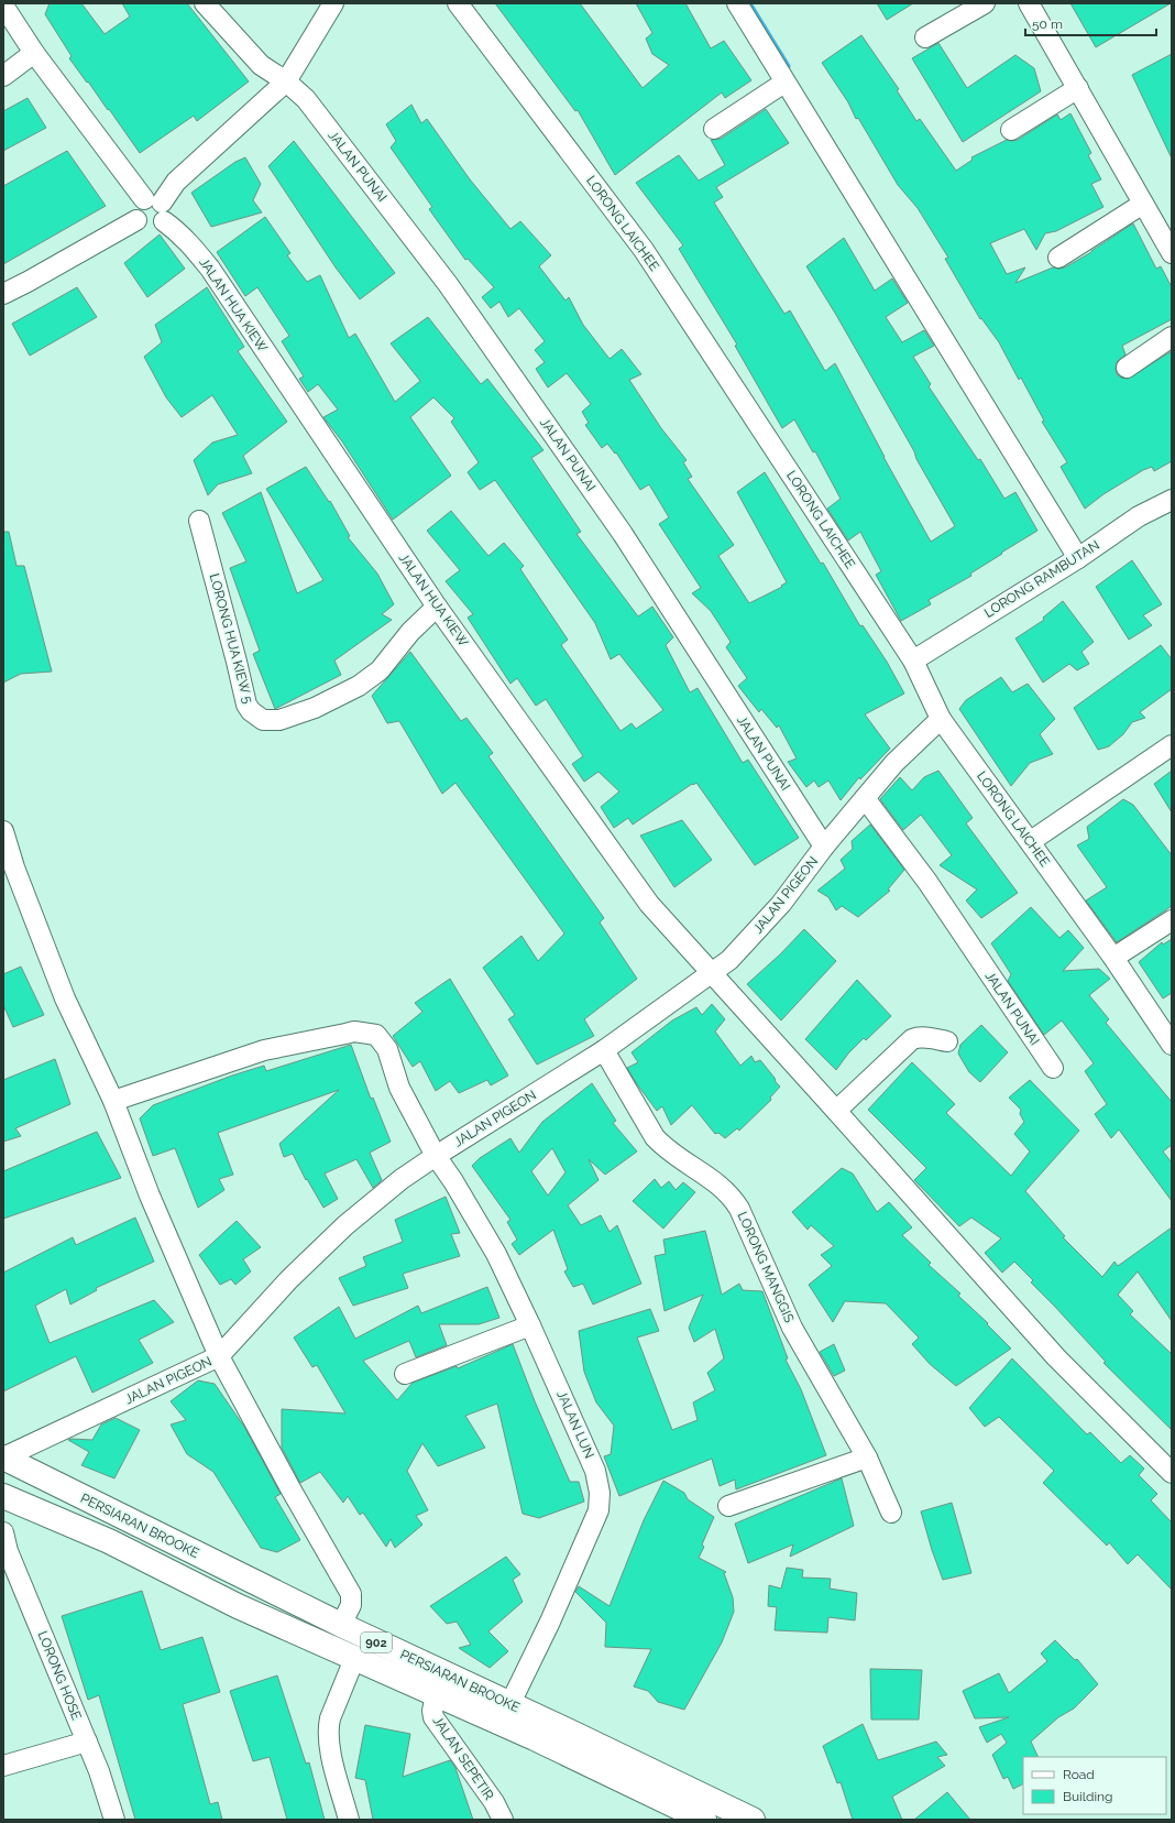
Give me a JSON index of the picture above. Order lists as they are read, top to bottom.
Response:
{
  "streets": {
    "main road": ["PERSIARAN BROOKE", "902"],
    "street": [
      "JALAN PUNAI",
      "LORONG LAICHEE",
      "JALAN HUA KIEW",
      "LORONG RAMBUTAN",
      "LORONG HUA KIEW 5",
      "JALAN PIGEON",
      "LORONG MANGGIS",
      "JALAN LUN",
      "LORONG HOSE",
      "JALAN SEPETIR"
    ]
  },
  "crossings": [
    ["JALAN PUNAI", "JALAN PIGEON"],
    ["LORONG LAICHEE", "LORONG RAMBUTAN"],
    ["LORONG LAICHEE", "JALAN PIGEON"],
    ["JALAN HUA KIEW", "LORONG HUA KIEW 5"],
    ["JALAN HUA KIEW", "JALAN PIGEON"],
    ["JALAN PIGEON", "LORONG MANGGIS"],
    ["JALAN PIGEON", "JALAN LUN"],
    ["JALAN PIGEON", "PERSIARAN BROOKE"],
    ["JALAN LUN", "PERSIARAN BROOKE"],
    ["PERSIARAN BROOKE", "JALAN SEPETIR"]
  ],
  "legend": ["Road", "Building"],
  "scale_bar": "50 m"
}
